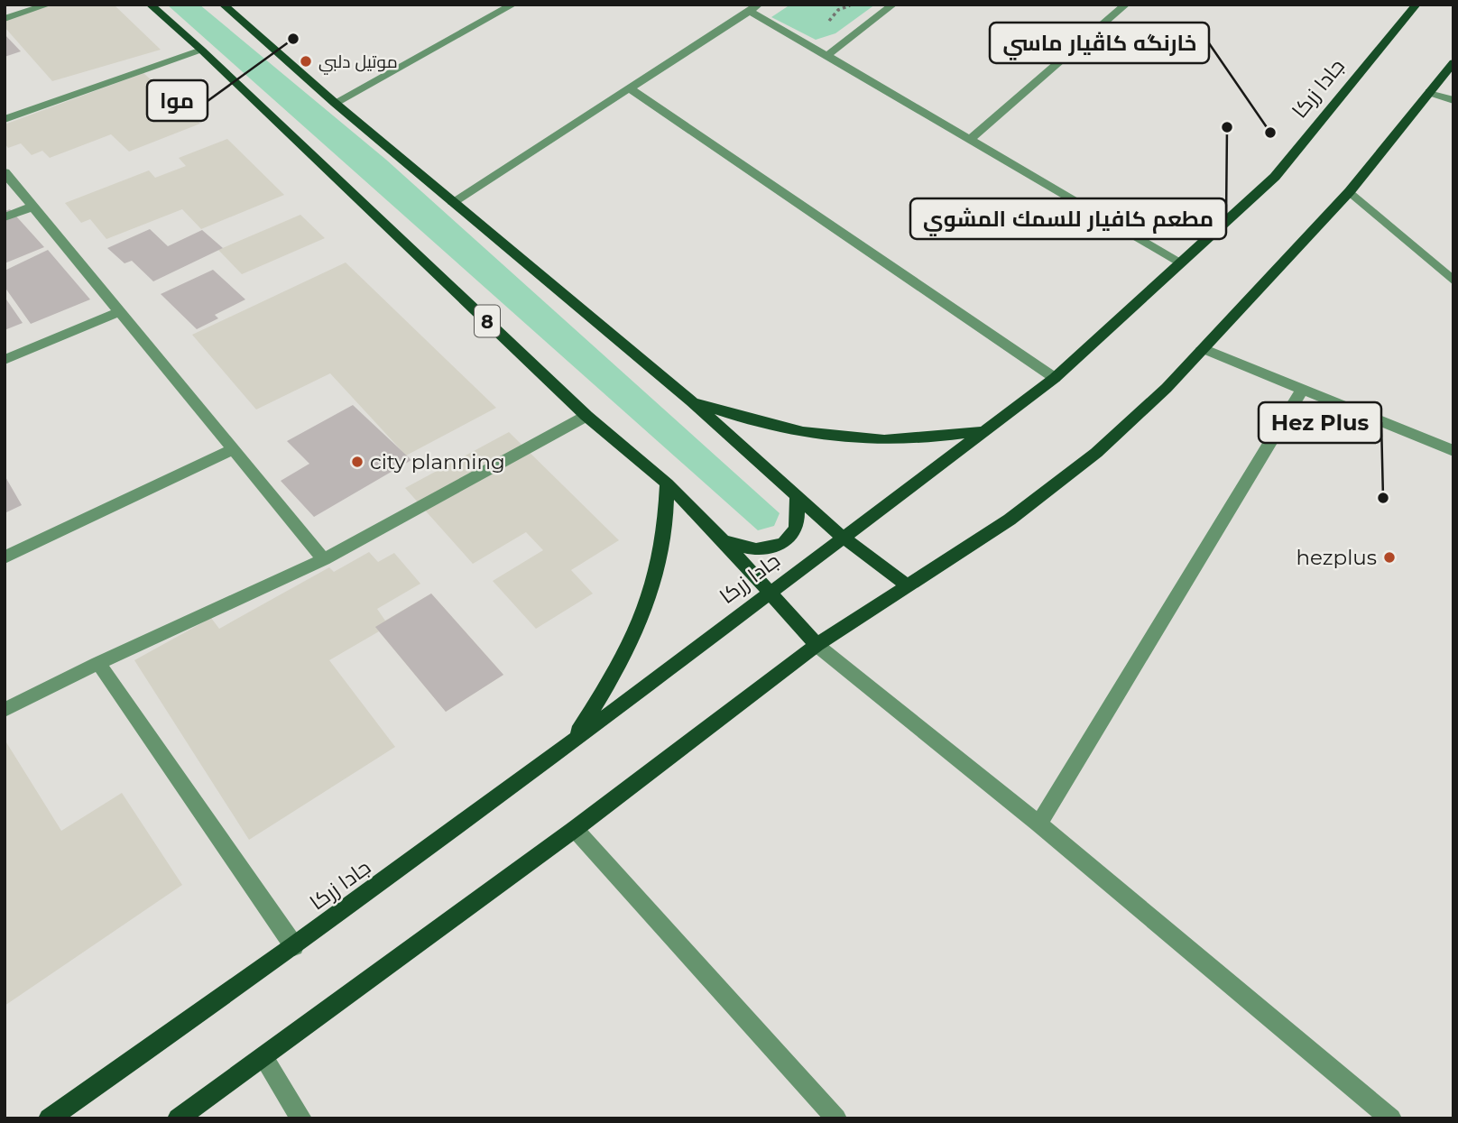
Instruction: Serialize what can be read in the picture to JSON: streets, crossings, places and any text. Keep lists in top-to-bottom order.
{
  "streets": {
    "main road": ["جادا زرکا", "8"]
  },
  "crossings": [
    ["جادا زرکا", "8"]
  ],
  "places": [
    "موا",
    "موتيل دلبي",
    "مطعم كافيار للسمك المشوي",
    "خارنگه كاڤيار ماسي",
    "city planning",
    "Hez Plus",
    "hezplus"
  ]
}
